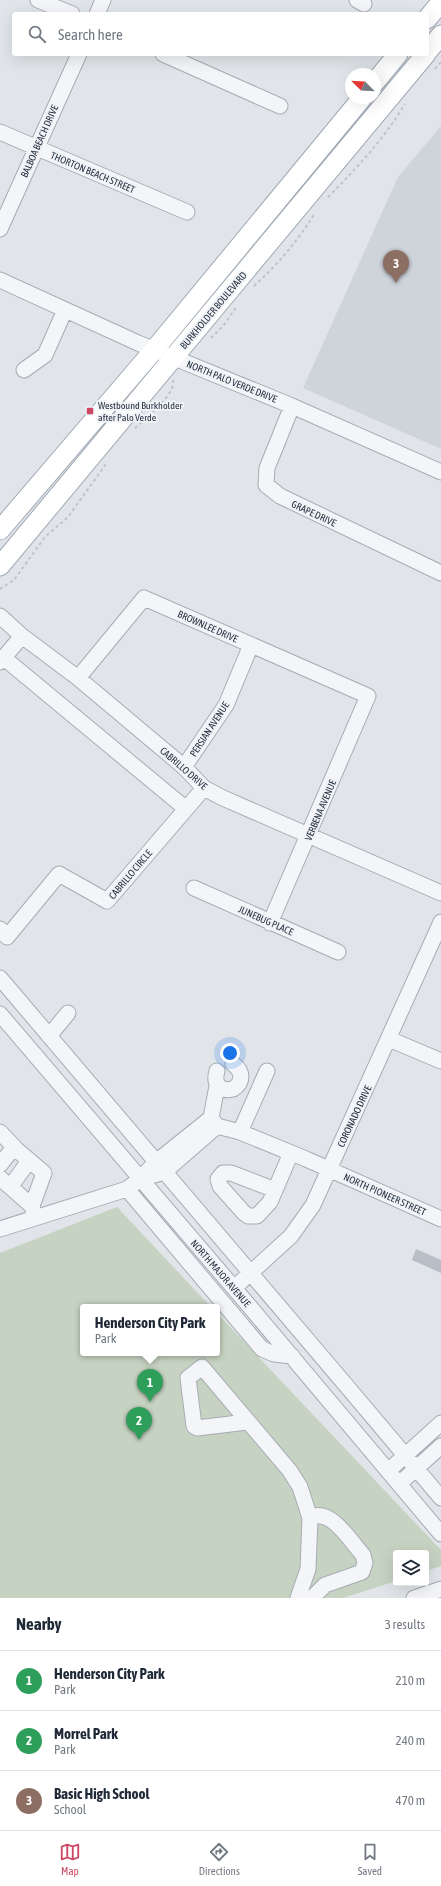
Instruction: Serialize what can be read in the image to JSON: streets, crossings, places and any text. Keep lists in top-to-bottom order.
{
  "streets": {
    "main road": ["BURKHOLDER BOULEVARD"],
    "street": [
      "BALBOA BEACH DRIVE",
      "THORTON BEACH STREET",
      "NORTH PALO VERDE DRIVE",
      "GRAPE DRIVE",
      "BROWNLEE DRIVE",
      "PERSIAN AVENUE",
      "CABRILLO DRIVE",
      "VERBENA AVENUE",
      "CABRILLO CIRCLE",
      "JUNEBUG PLACE",
      "CORONADO DRIVE",
      "NORTH PIONEER STREET",
      "NORTH MAJOR AVENUE"
    ]
  },
  "crossings": [
    ["BALBOA BEACH DRIVE", "THORTON BEACH STREET"],
    ["BURKHOLDER BOULEVARD", "NORTH PALO VERDE DRIVE"],
    ["NORTH PALO VERDE DRIVE", "GRAPE DRIVE"],
    ["BROWNLEE DRIVE", "PERSIAN AVENUE"],
    ["BROWNLEE DRIVE", "CABRILLO DRIVE"],
    ["BROWNLEE DRIVE", "VERBENA AVENUE"],
    ["PERSIAN AVENUE", "CABRILLO DRIVE"],
    ["CABRILLO DRIVE", "VERBENA AVENUE"],
    ["CABRILLO DRIVE", "CABRILLO CIRCLE"],
    ["VERBENA AVENUE", "JUNEBUG PLACE"],
    ["CORONADO DRIVE", "NORTH PIONEER STREET"],
    ["CORONADO DRIVE", "NORTH MAJOR AVENUE"]
  ],
  "places": {
    "transit": ["Westbound Burkholder after Palo Verde"]
  },
  "north": "top left",
  "page": {
    "search": "Search here",
    "pins": ["3", "1", "2"],
    "popup": ["Henderson City Park", "Park"],
    "heading": ["Nearby", "3 results"],
    "list": [
      {
        "mark": "1",
        "name": "Henderson City Park",
        "note": "Park",
        "value": "210 m"
      },
      {
        "mark": "2",
        "name": "Morrel Park",
        "note": "Park",
        "value": "240 m"
      },
      {
        "mark": "3",
        "name": "Basic High School",
        "note": "School",
        "value": "470 m"
      }
    ],
    "nav": ["Map", "Directions", "Saved"]
  }
}
